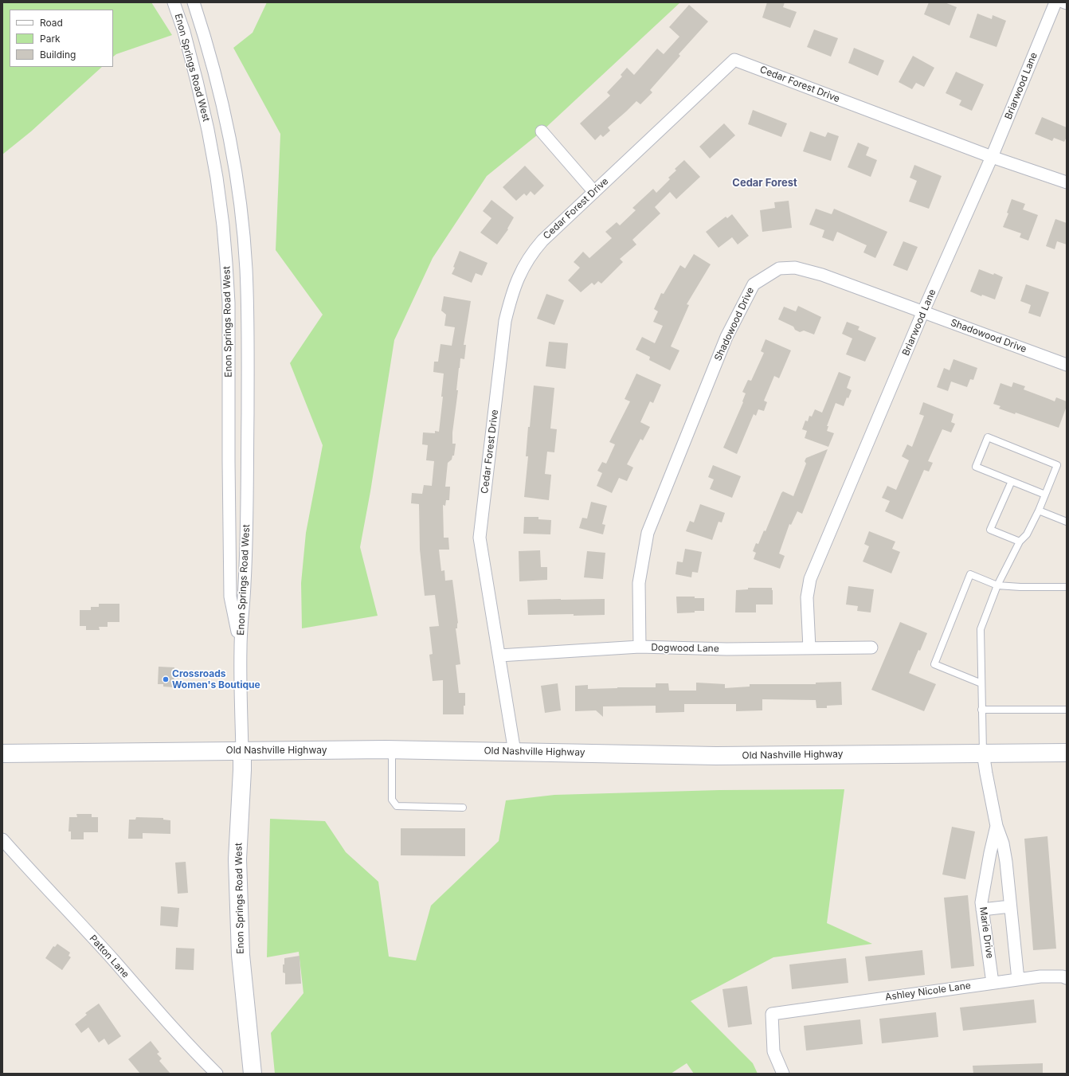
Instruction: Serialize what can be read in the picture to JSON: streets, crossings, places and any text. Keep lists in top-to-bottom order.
{
  "streets": {
    "main road": ["Enon Springs Road West", "Old Nashville Highway"],
    "street": [
      "Cedar Forest Drive",
      "Briarwood Lane",
      "Shadowood Drive",
      "Dogwood Lane",
      "Marie Drive",
      "Patton Lane",
      "Ashley Nicole Lane"
    ]
  },
  "crossings": [
    ["Enon Springs Road West", "Old Nashville Highway"],
    ["Cedar Forest Drive", "Briarwood Lane"],
    ["Cedar Forest Drive", "Dogwood Lane"],
    ["Cedar Forest Drive", "Old Nashville Highway"],
    ["Briarwood Lane", "Shadowood Drive"],
    ["Briarwood Lane", "Dogwood Lane"],
    ["Shadowood Drive", "Dogwood Lane"],
    ["Old Nashville Highway", "Marie Drive"],
    ["Marie Drive", "Ashley Nicole Lane"]
  ],
  "districts": ["Cedar Forest"],
  "places": ["Crossroads Women's Boutique"],
  "legend": ["Road", "Park", "Building"]
}
